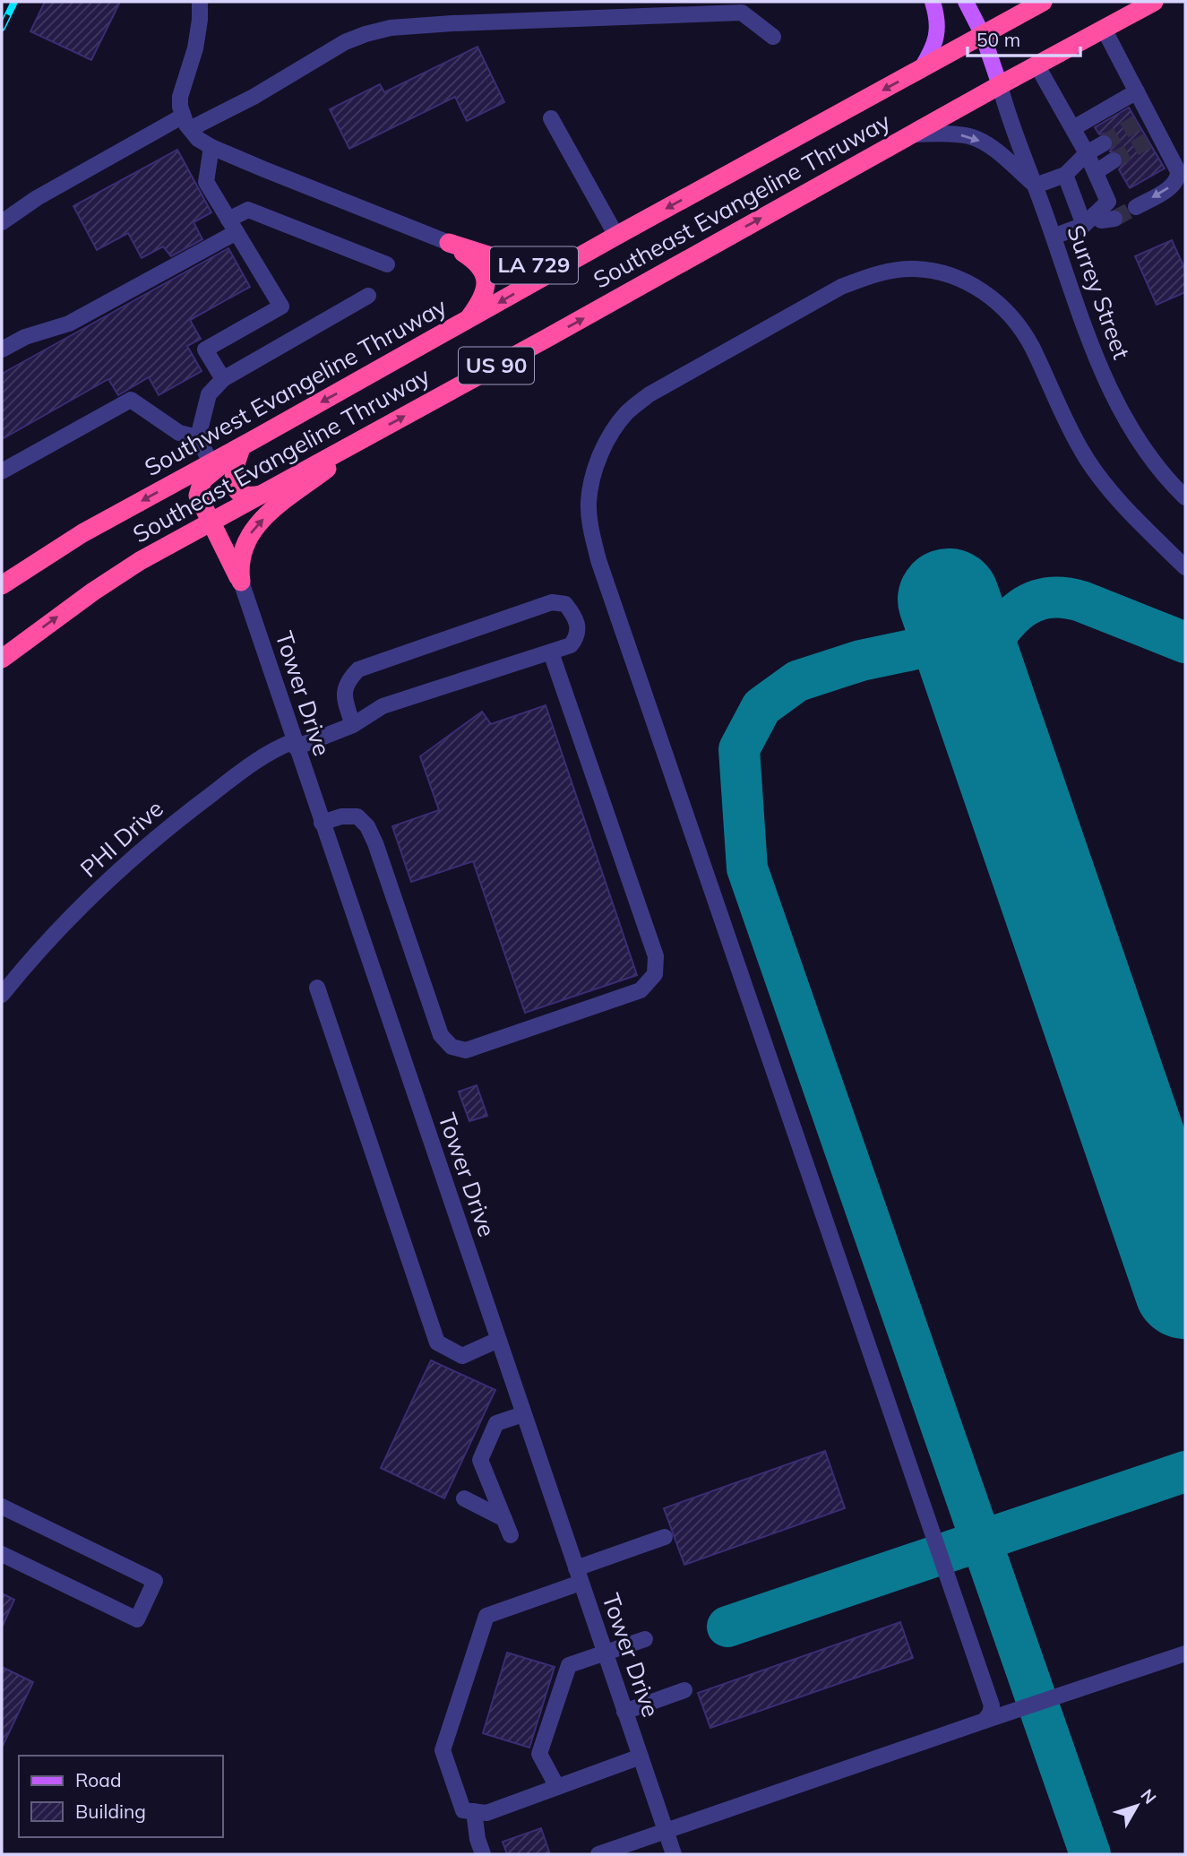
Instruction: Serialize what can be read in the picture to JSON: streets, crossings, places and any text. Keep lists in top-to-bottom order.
{
  "streets": {
    "highway": [
      "Southeast Evangeline Thruway",
      "LA 729",
      "US 90",
      "Southwest Evangeline Thruway"
    ],
    "street": ["Surrey Street", "Tower Drive", "PHI Drive"]
  },
  "crossings": [
    ["Southeast Evangeline Thruway", "LA 729"],
    ["Southeast Evangeline Thruway", "Surrey Street"],
    ["Southeast Evangeline Thruway", "US 90"],
    ["Southeast Evangeline Thruway", "Southwest Evangeline Thruway"],
    ["LA 729", "Southwest Evangeline Thruway"],
    ["Tower Drive", "PHI Drive"]
  ],
  "one_way": ["Southwest Evangeline Thruway"],
  "legend": ["Road", "Building"],
  "scale_bar": "50 m",
  "north": "top right"
}
